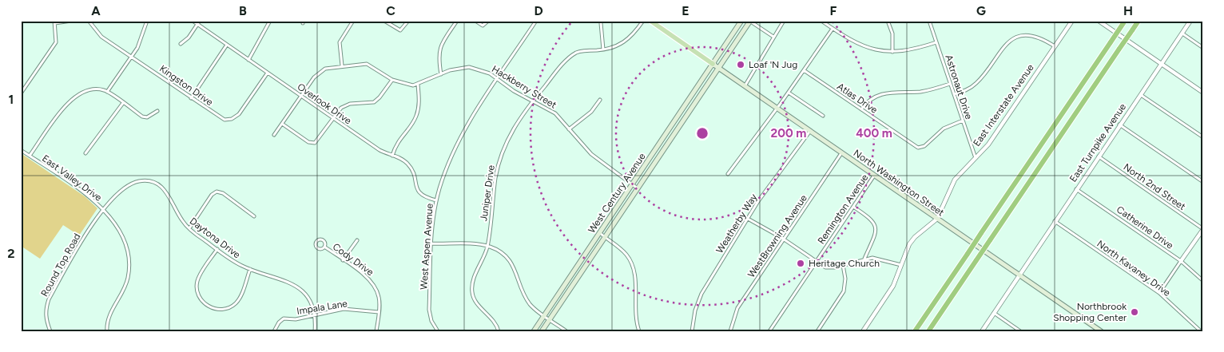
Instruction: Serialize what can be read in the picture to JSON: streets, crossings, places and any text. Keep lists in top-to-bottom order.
{
  "streets": {
    "main road": ["North Washington Street", "West Century Avenue"],
    "street": [
      "Kingston Drive",
      "Hackberry Street",
      "Astronaut Drive",
      "Atlas Drive",
      "Overlook Drive",
      "East Interstate Avenue",
      "East Turnpike Avenue",
      "East Valley Drive",
      "North 2nd Street",
      "Juniper Drive",
      "Remington Avenue",
      "Weatherby Way",
      "Catherine Drive",
      "WestBrowning Avenue",
      "Daytona Drive",
      "West Aspen Avenue",
      "Cody Drive",
      "Round Top Road",
      "North Kavaney Drive",
      "Impala Lane"
    ]
  },
  "crossings": [
    ["Kingston Drive", "Overlook Drive"],
    ["Hackberry Street", "Juniper Drive"],
    ["Hackberry Street", "West Century Avenue"],
    ["Hackberry Street", "West Aspen Avenue"],
    ["Astronaut Drive", "Atlas Drive"],
    ["Astronaut Drive", "East Interstate Avenue"],
    ["Overlook Drive", "West Aspen Avenue"],
    ["East Interstate Avenue", "North Washington Street"],
    ["East Turnpike Avenue", "North Washington Street"],
    ["East Turnpike Avenue", "North 2nd Street"],
    ["East Turnpike Avenue", "Catherine Drive"],
    ["East Turnpike Avenue", "North Kavaney Drive"],
    ["East Valley Drive", "Daytona Drive"],
    ["East Valley Drive", "Round Top Road"],
    ["North Washington Street", "West Century Avenue"],
    ["North Washington Street", "Remington Avenue"],
    ["North Washington Street", "Weatherby Way"],
    ["North Washington Street", "WestBrowning Avenue"],
    ["Daytona Drive", "Round Top Road"],
    ["Daytona Drive", "Impala Lane"],
    ["Cody Drive", "Impala Lane"]
  ],
  "places": ["Loaf 'N Jug", "Heritage Church", "Northbrook Shopping Center"],
  "grid": {
    "columns": [
      "A",
      "B",
      "C",
      "D",
      "E",
      "F",
      "G",
      "H"
    ],
    "rows": ["1", "2"]
  },
  "rings": ["200 m", "400 m"]
}
